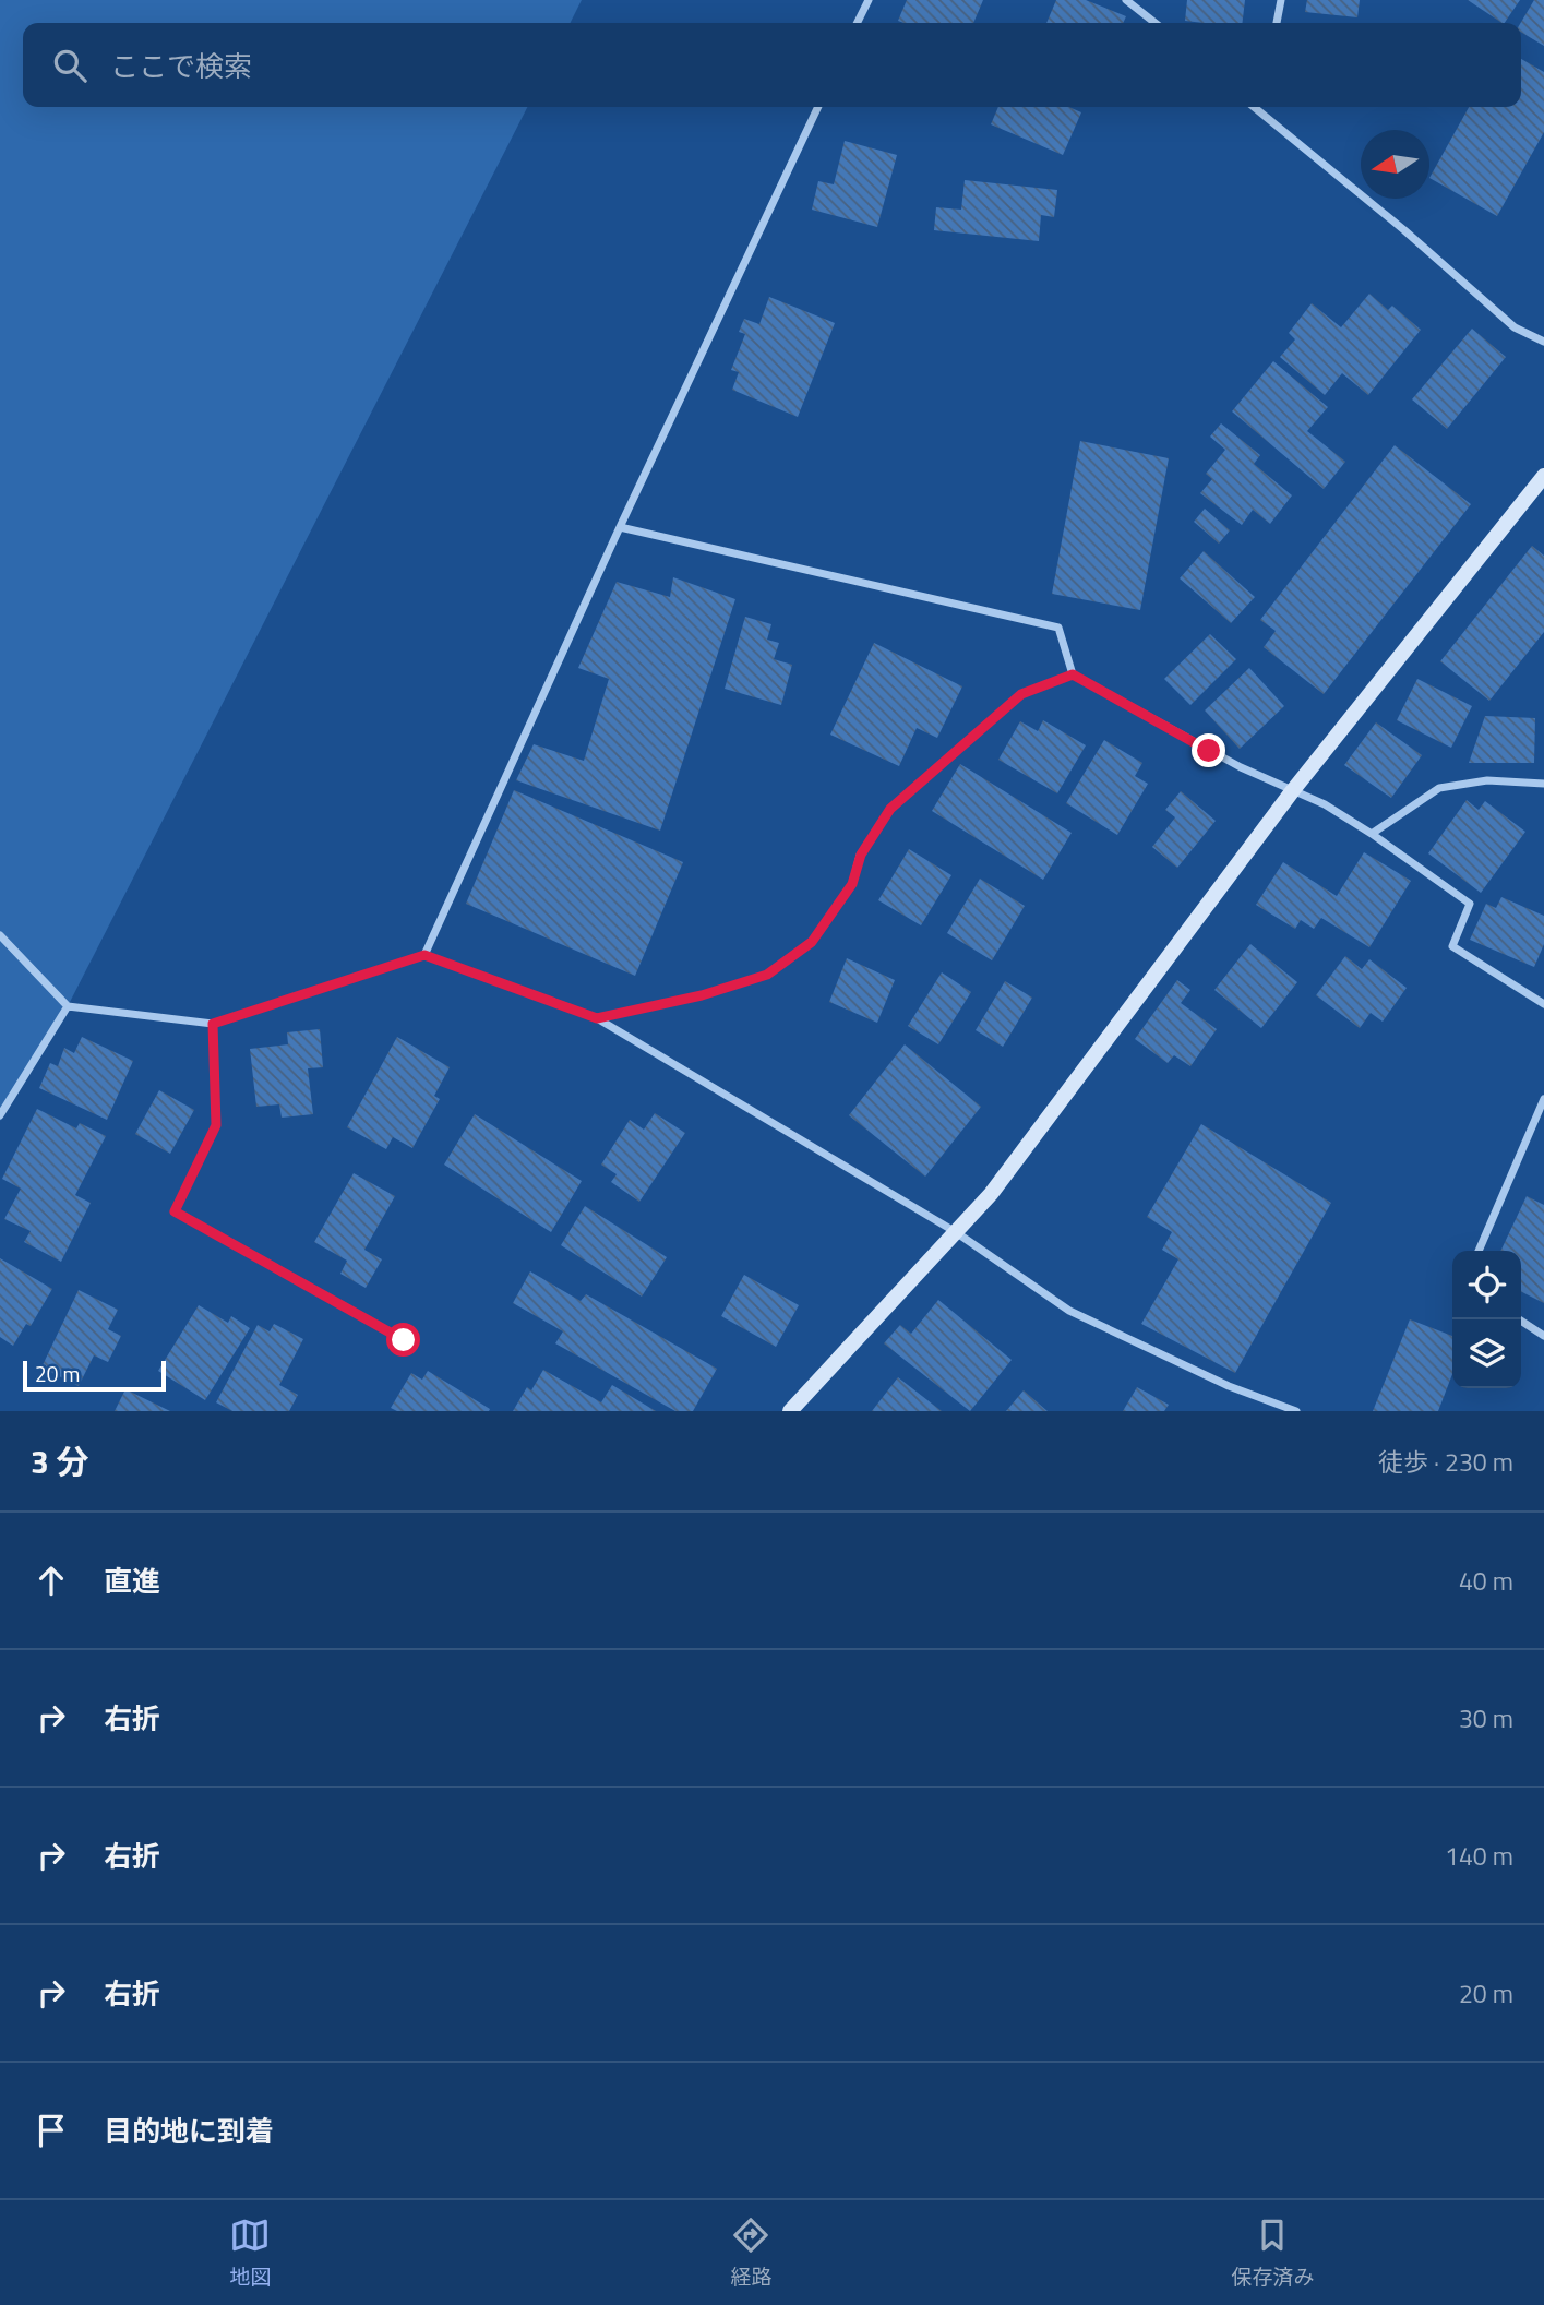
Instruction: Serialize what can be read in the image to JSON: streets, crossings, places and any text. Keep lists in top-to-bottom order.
{
  "scale_bar": "20 m",
  "north": "left",
  "page": {
    "search": "ここで検索",
    "scale": "20 m",
    "heading": ["3 分", "徒歩 · 230 m"],
    "list": [
      ["直進", "40 m"],
      ["右折", "30 m"],
      ["右折", "140 m"],
      ["右折", "20 m"],
      "目的地に到着"
    ],
    "nav": ["地図", "経路", "保存済み"]
  }
}
